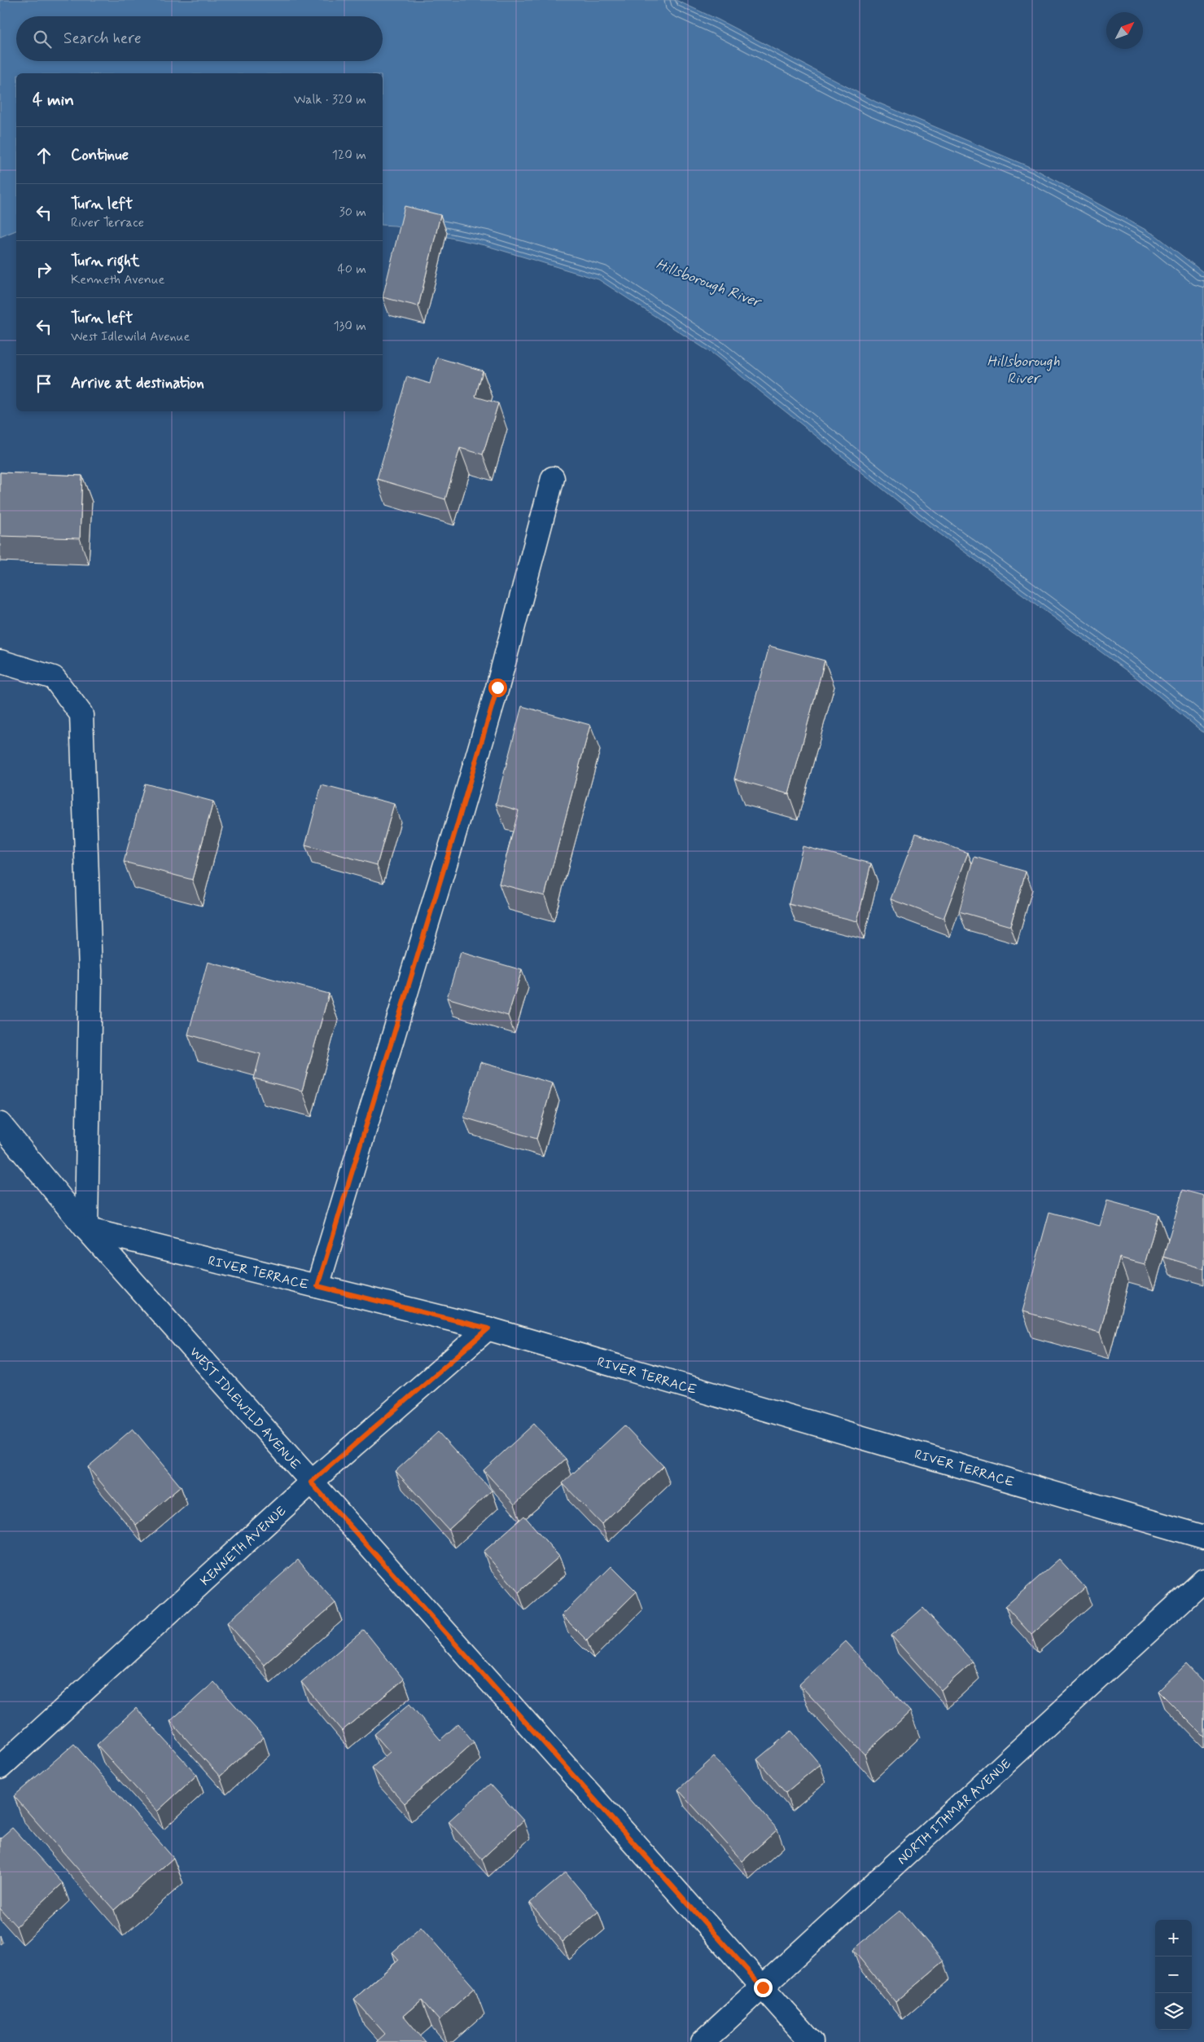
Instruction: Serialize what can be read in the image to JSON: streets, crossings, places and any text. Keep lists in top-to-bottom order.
{
  "streets": {
    "street": [
      "RIVER TERRACE",
      "WEST IDLEWILD AVENUE",
      "KENNETH AVENUE",
      "NORTH ITHMAR AVENUE"
    ]
  },
  "crossings": [
    ["RIVER TERRACE", "WEST IDLEWILD AVENUE"],
    ["RIVER TERRACE", "KENNETH AVENUE"],
    ["WEST IDLEWILD AVENUE", "KENNETH AVENUE"],
    ["WEST IDLEWILD AVENUE", "NORTH ITHMAR AVENUE"]
  ],
  "water": ["Hillsborough River"],
  "north": "top right",
  "page": {
    "search": "Search here",
    "heading": ["4 min", "Walk · 320 m"],
    "list": [
      ["Continue", "120 m"],
      ["Turn left", "River Terrace", "30 m"],
      ["Turn right", "Kenneth Avenue", "40 m"],
      ["Turn left", "West Idlewild Avenue", "130 m"],
      "Arrive at destination"
    ],
    "map_buttons": ["+", "−"]
  }
}
